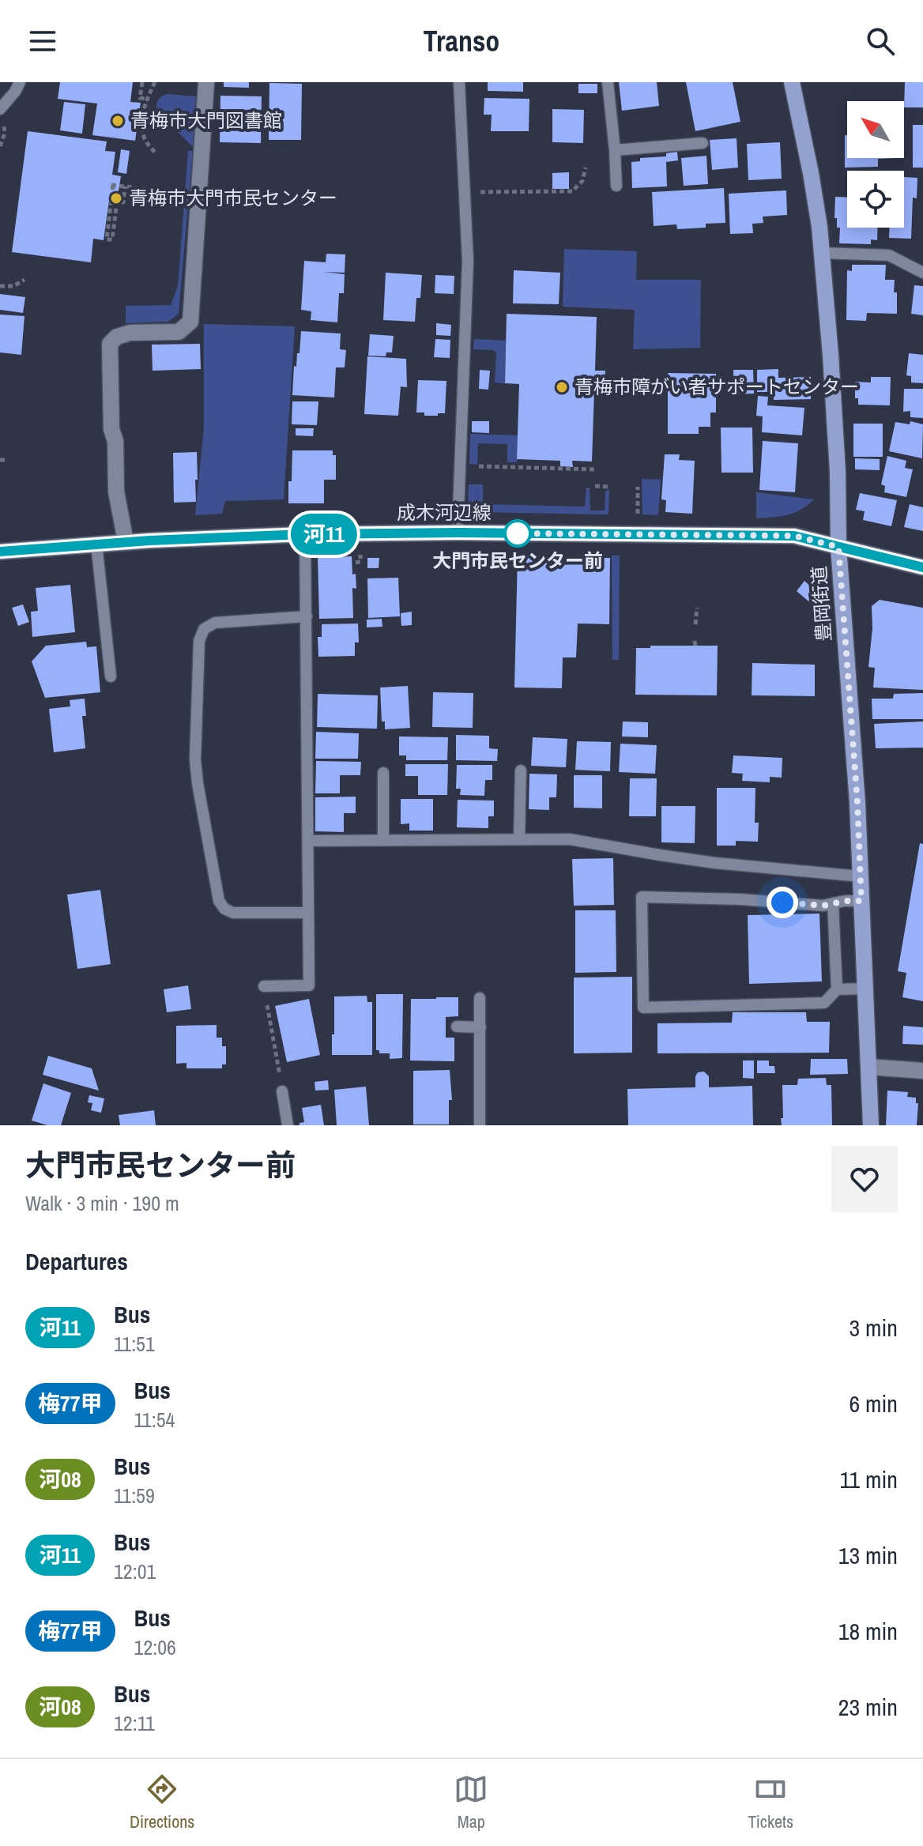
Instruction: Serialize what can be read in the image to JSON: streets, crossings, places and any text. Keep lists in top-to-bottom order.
{
  "streets": {
    "main road": ["成木河辺線", "豊岡街道"]
  },
  "crossings": [
    ["成木河辺線", "豊岡街道"]
  ],
  "places": [
    "青梅市大門図書館",
    "青梅市大門市民センター",
    "青梅市障がい者サポートセンター",
    "大門市民センター前"
  ],
  "lines": ["bus line 河11"],
  "north": "top left",
  "page": {
    "header": "Transo",
    "on_map": "河11",
    "heading": [
      ["大門市民センター前", "Walk · 3 min · 190 m"],
      "Departures"
    ],
    "list": [
      {
        "mark": "河11",
        "name": "Bus",
        "note": "11:51",
        "value": "3 min"
      },
      {
        "mark": "梅77甲",
        "name": "Bus",
        "note": "11:54",
        "value": "6 min"
      },
      {
        "mark": "河08",
        "name": "Bus",
        "note": "11:59",
        "value": "11 min"
      },
      {
        "mark": "河11",
        "name": "Bus",
        "note": "12:01",
        "value": "13 min"
      },
      {
        "mark": "梅77甲",
        "name": "Bus",
        "note": "12:06",
        "value": "18 min"
      },
      {
        "mark": "河08",
        "name": "Bus",
        "note": "12:11",
        "value": "23 min"
      }
    ],
    "tabs": ["Directions", "Map", "Tickets"]
  }
}
